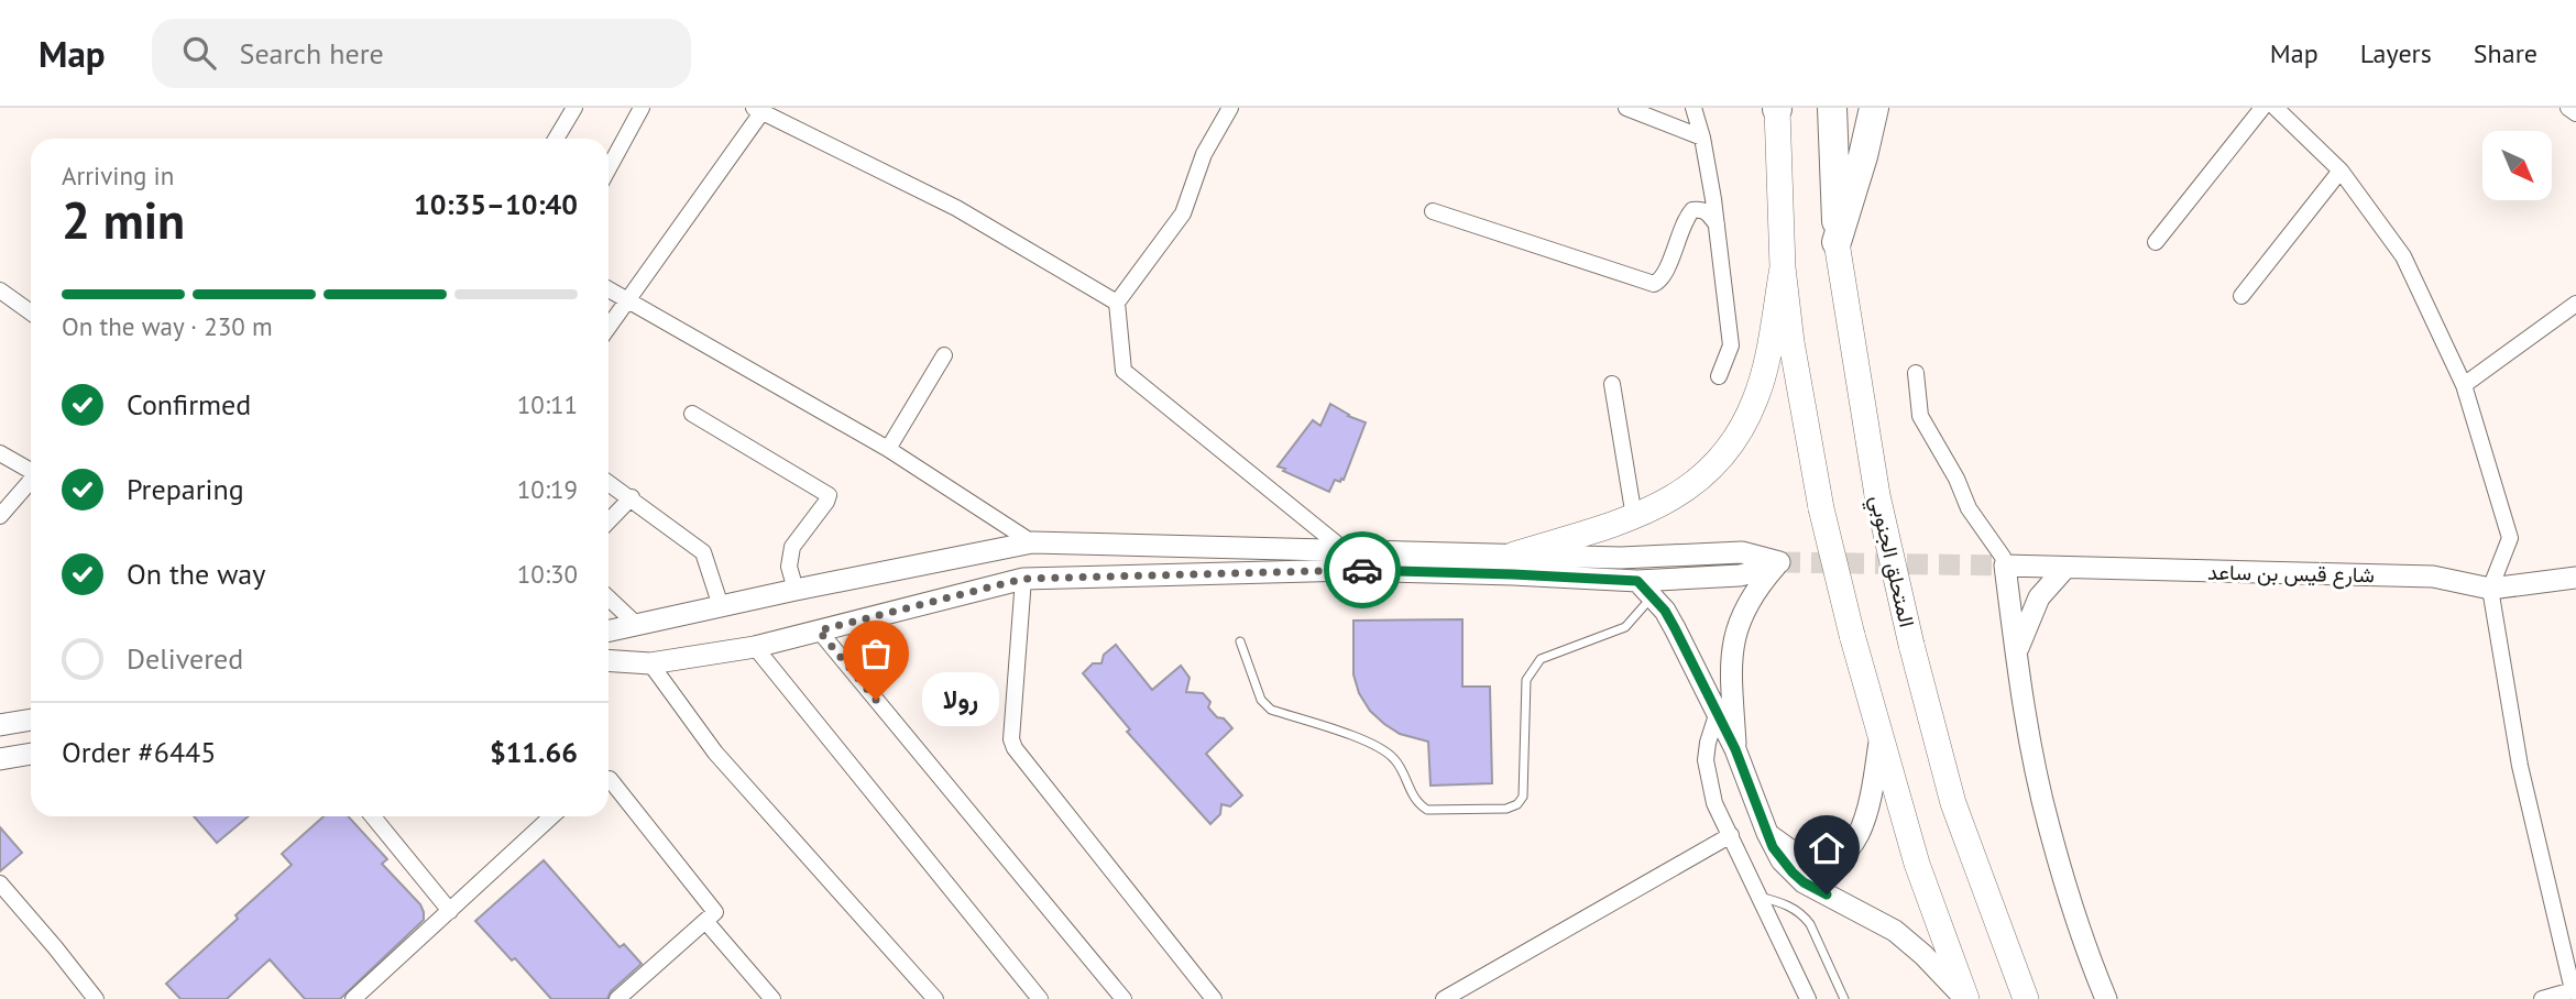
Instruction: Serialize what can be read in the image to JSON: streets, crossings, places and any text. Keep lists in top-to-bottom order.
{
  "streets": {
    "highway": ["المتحلق الجنوبي"],
    "main road": ["شارع قيس بن ساعد"]
  },
  "places": ["رولا"],
  "north": "bottom right",
  "page": {
    "header": "Map",
    "search": "Search here",
    "nav": ["Map", "Layers", "Share"],
    "heading": ["2 min", "Arriving in", "10:35–10:40"],
    "panel": ["Order #6445", "$11.66"],
    "bar": "On the way · 230 m",
    "list": [
      ["Confirmed", "10:11"],
      ["Preparing", "10:19"],
      ["On the way", "10:30"],
      "Delivered"
    ],
    "bubble": "رولا"
  }
}
